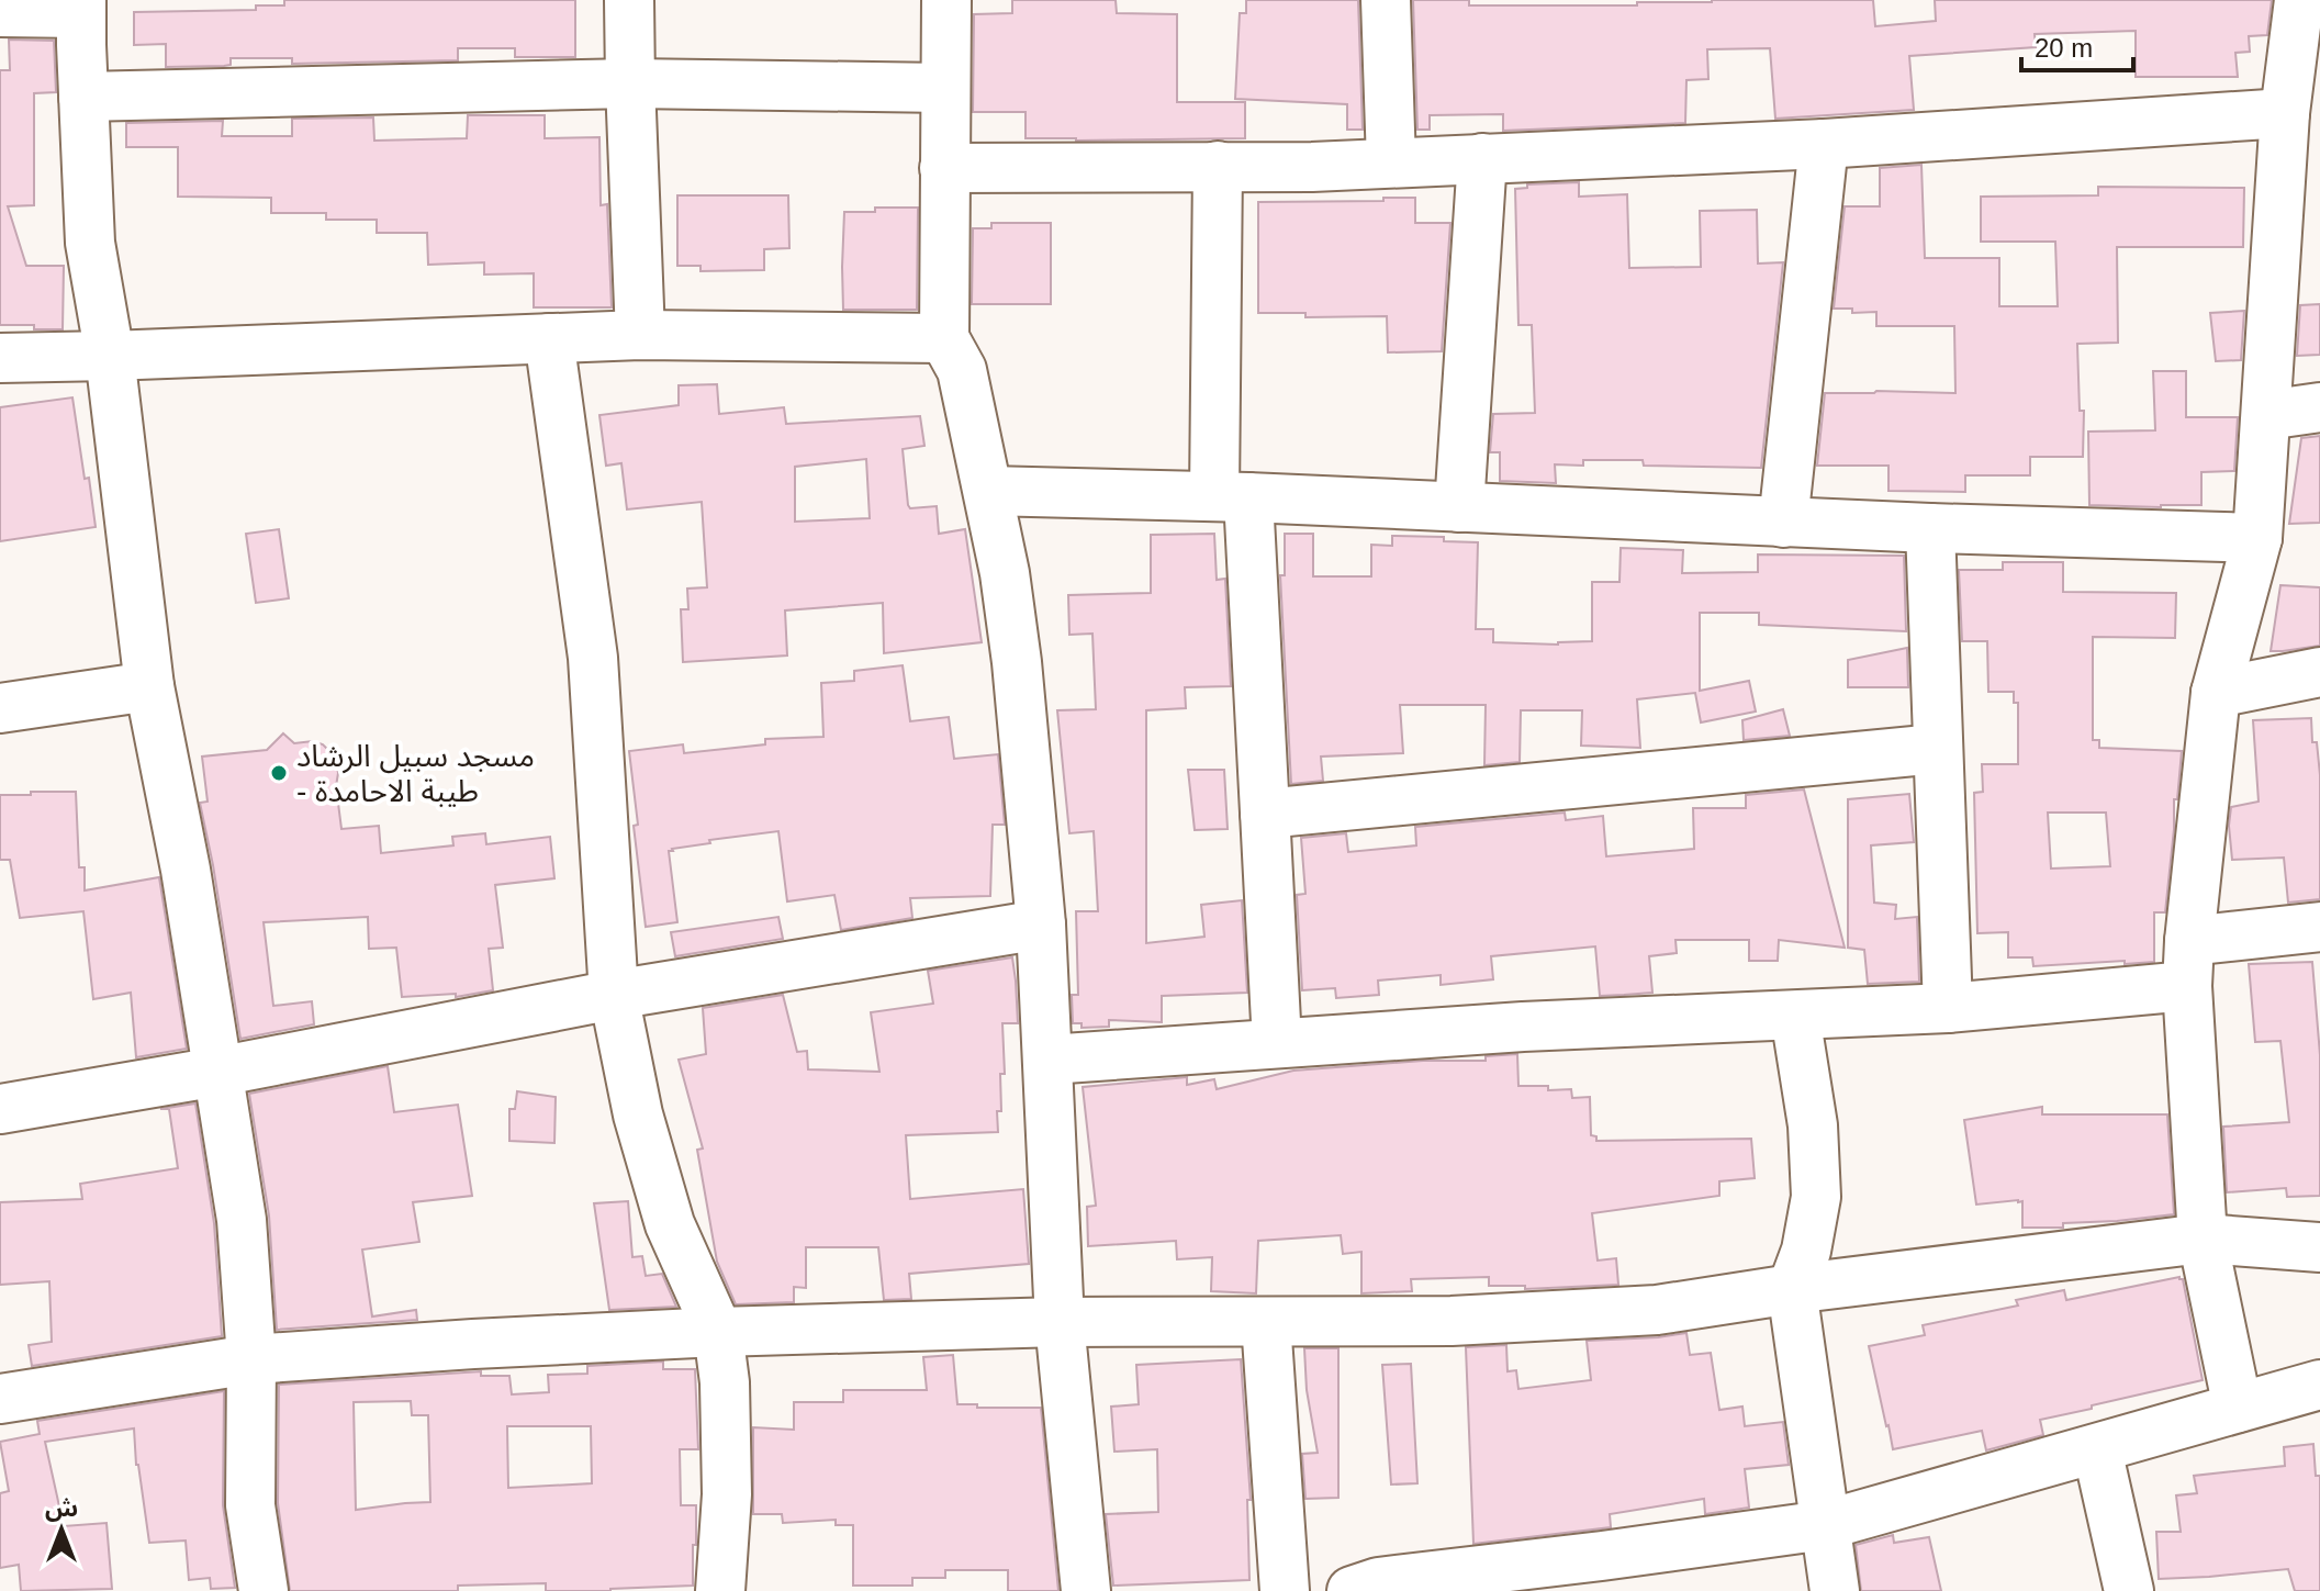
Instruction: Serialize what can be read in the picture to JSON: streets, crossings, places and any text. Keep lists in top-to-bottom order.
{
  "places": ["مسجد سبيل الرشاد - طيبة الاحامدة"],
  "scale_bar": "20 m",
  "north": "top"
}
